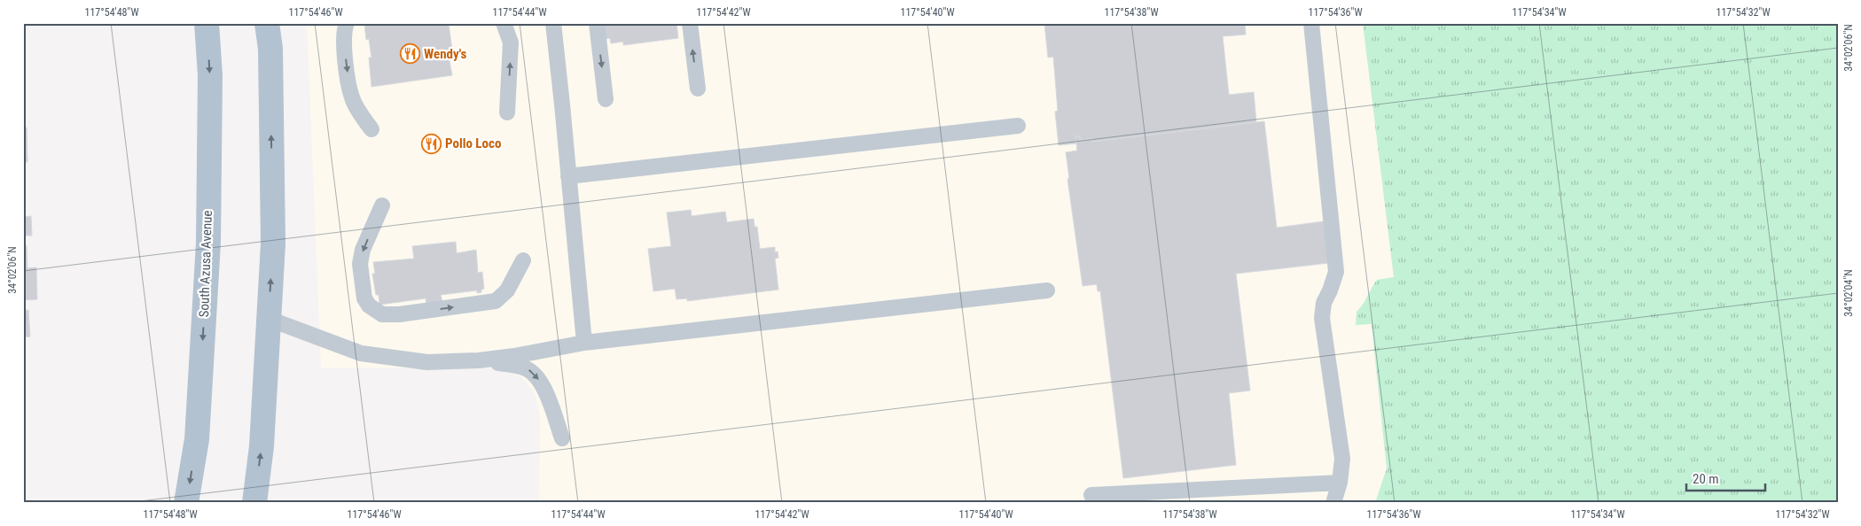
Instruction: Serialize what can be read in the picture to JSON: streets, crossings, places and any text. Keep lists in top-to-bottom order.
{
  "streets": {
    "main road": ["South Azusa Avenue"]
  },
  "places": {
    "restaurant": ["Wendy's", "Pollo Loco"]
  },
  "scale_bar": "20 m",
  "coordinates": [
    "117°54'48\"W",
    "117°54'46\"W",
    "117°54'44\"W",
    "117°54'42\"W",
    "117°54'40\"W",
    "117°54'38\"W",
    "117°54'36\"W",
    "117°54'34\"W",
    "117°54'32\"W",
    "34°02'06\"N",
    "34°02'04\"N"
  ]
}
